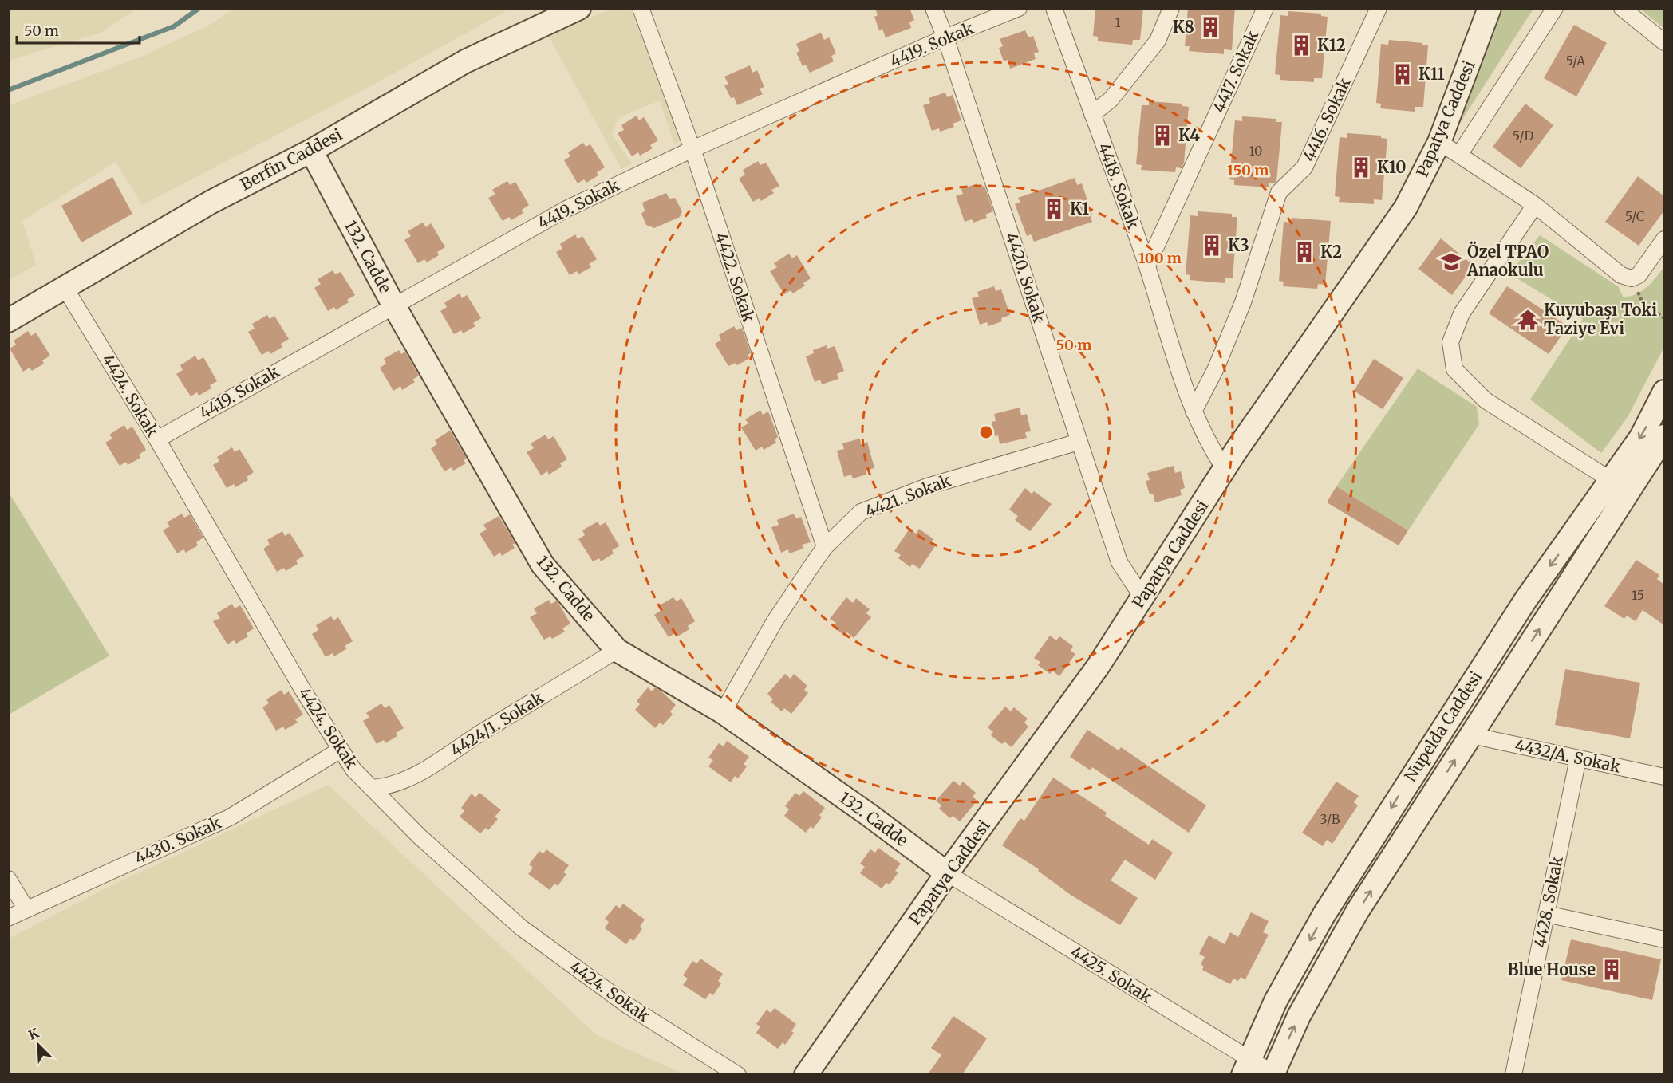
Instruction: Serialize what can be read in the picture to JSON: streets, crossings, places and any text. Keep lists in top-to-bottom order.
{
  "streets": {
    "street": [
      "4419. Sokak",
      "4417. Sokak",
      "Papatya Caddesi",
      "4416. Sokak",
      "Berfin Caddesi",
      "4418. Sokak",
      "132. Cadde",
      "4422. Sokak",
      "4420. Sokak",
      "4424. Sokak",
      "4421. Sokak",
      "4424/1. Sokak",
      "Nupelda Caddesi",
      "4432/A. Sokak",
      "4430. Sokak",
      "4428. Sokak",
      "4425. Sokak"
    ]
  },
  "crossings": [
    ["4419. Sokak", "132. Cadde"],
    ["4419. Sokak", "4422. Sokak"],
    ["4419. Sokak", "4420. Sokak"],
    ["4419. Sokak", "4424. Sokak"],
    ["4417. Sokak", "4418. Sokak"],
    ["Papatya Caddesi", "4418. Sokak"],
    ["Papatya Caddesi", "132. Cadde"],
    ["Papatya Caddesi", "4420. Sokak"],
    ["Papatya Caddesi", "4425. Sokak"],
    ["4416. Sokak", "4418. Sokak"],
    ["Berfin Caddesi", "132. Cadde"],
    ["Berfin Caddesi", "4424. Sokak"],
    ["132. Cadde", "4421. Sokak"],
    ["132. Cadde", "4424/1. Sokak"],
    ["132. Cadde", "4425. Sokak"],
    ["4422. Sokak", "4421. Sokak"],
    ["4420. Sokak", "4421. Sokak"],
    ["4424. Sokak", "4424/1. Sokak"],
    ["4424. Sokak", "4430. Sokak"],
    ["Nupelda Caddesi", "4432/A. Sokak"],
    ["Nupelda Caddesi", "4425. Sokak"],
    ["4432/A. Sokak", "4428. Sokak"]
  ],
  "places": {
    "building": [
      "K8",
      "K12",
      "K11",
      "K4",
      "K10",
      "K1",
      "K3",
      "K2",
      "Blue House"
    ],
    "school or university": ["Özel TPAO Anaokulu"],
    "temple": ["Kuyubaşı Toki Taziye Evi"]
  },
  "house_numbers": [
    "1",
    "5/A",
    "5/D",
    "10",
    "5/C",
    "15",
    "3/B"
  ],
  "scale_bar": "50 m",
  "north": "top left",
  "rings": ["150 m", "100 m", "50 m"]
}
